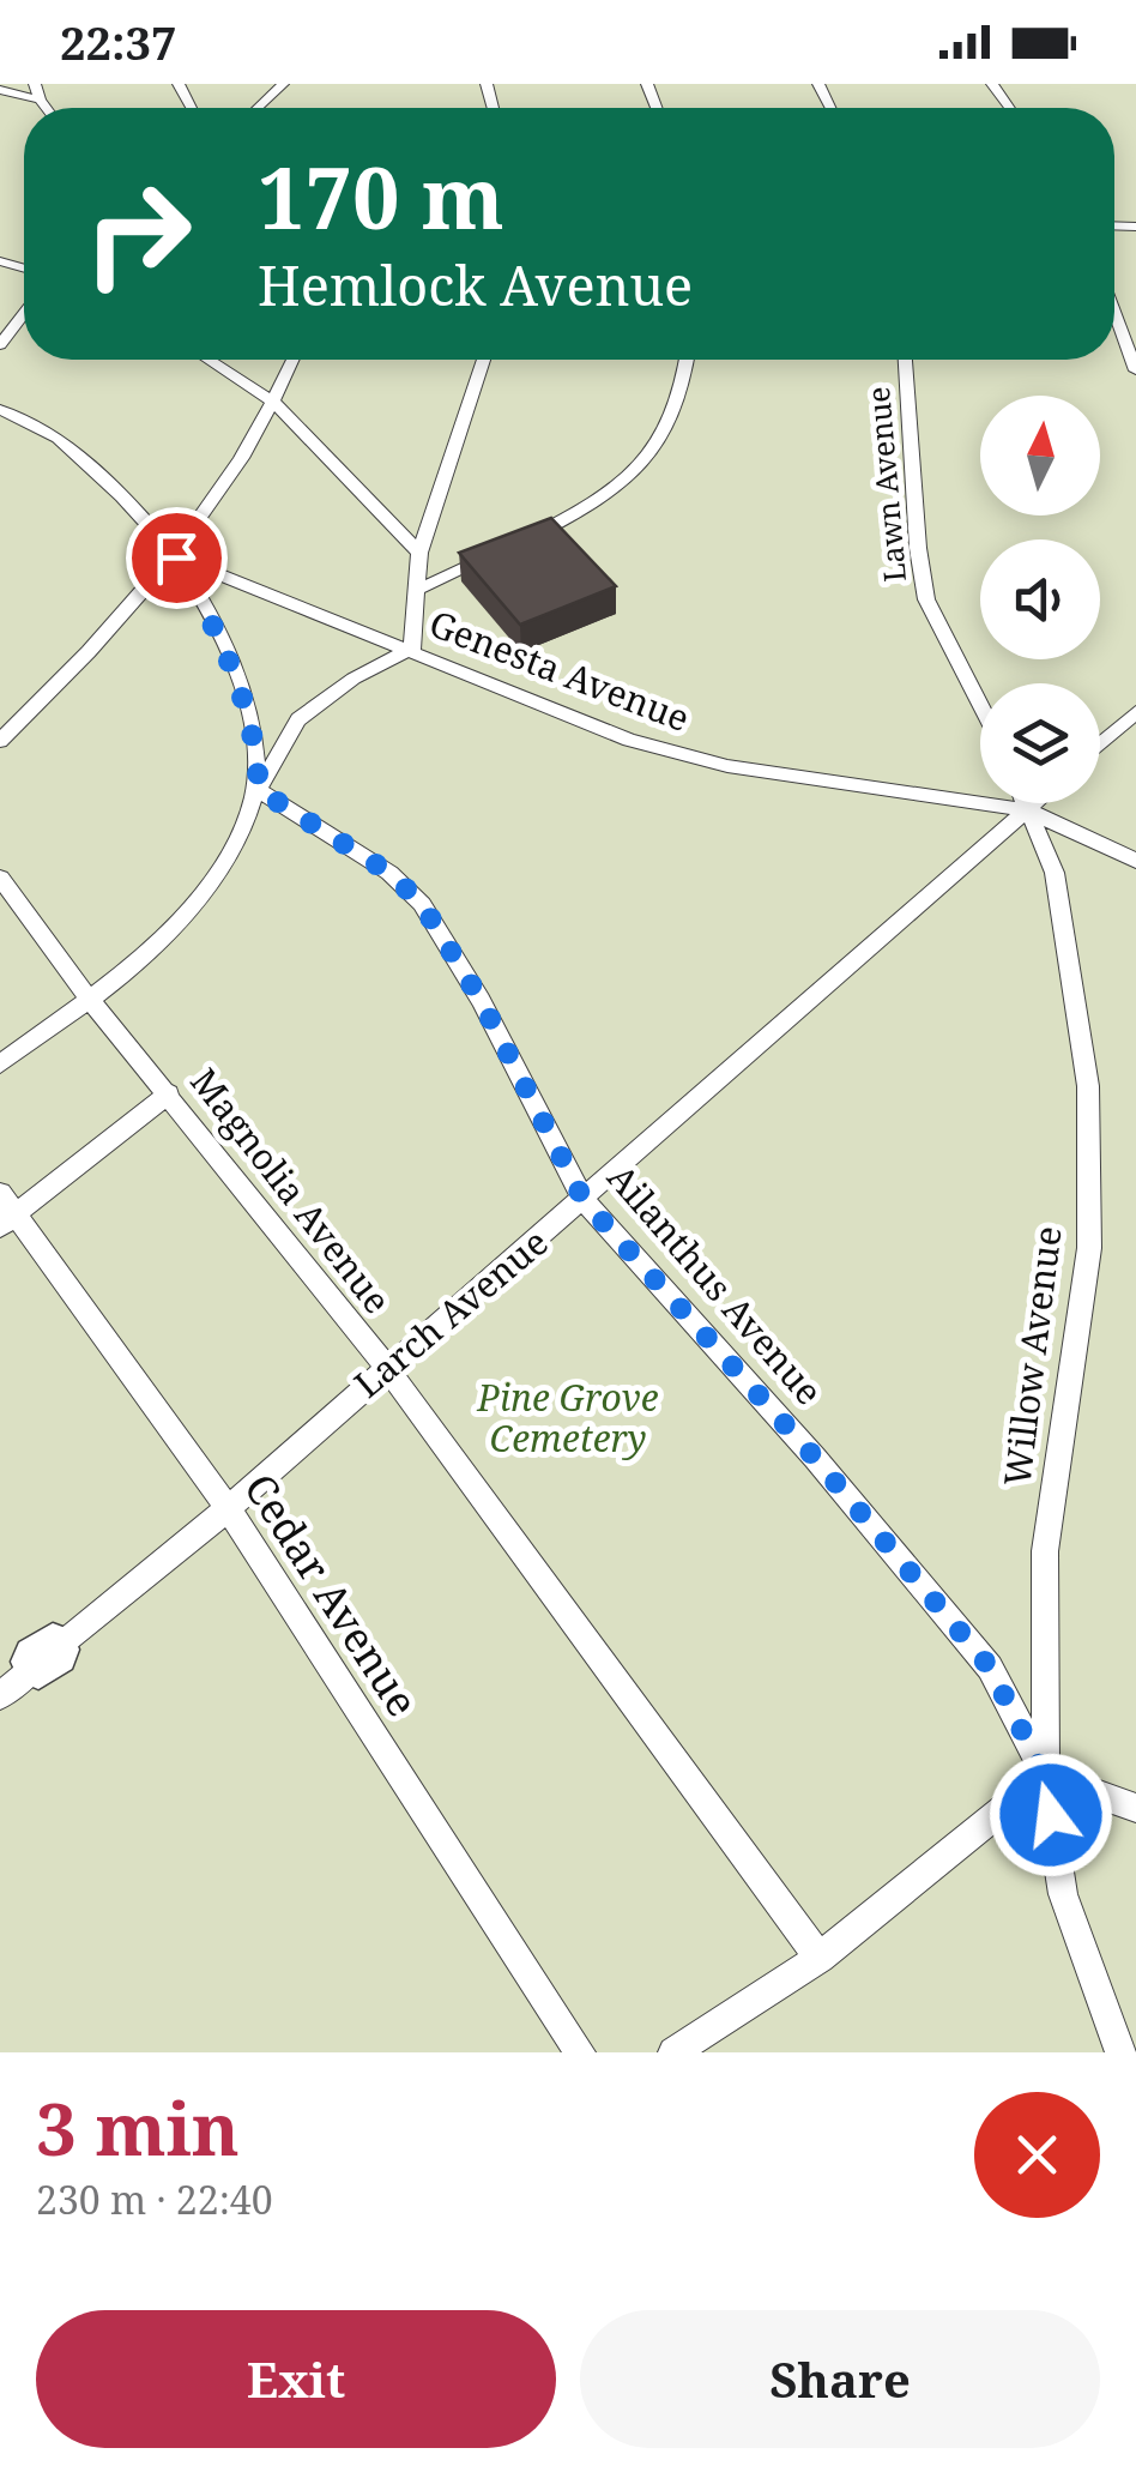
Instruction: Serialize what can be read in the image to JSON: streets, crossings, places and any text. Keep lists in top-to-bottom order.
{
  "streets": {
    "lane": [
      "Lawn Avenue",
      "Genesta Avenue",
      "Magnolia Avenue",
      "Ailanthus Avenue",
      "Larch Avenue",
      "Willow Avenue",
      "Cedar Avenue"
    ]
  },
  "crossings": [
    ["Genesta Avenue", "Larch Avenue"],
    ["Genesta Avenue", "Willow Avenue"],
    ["Magnolia Avenue", "Larch Avenue"],
    ["Ailanthus Avenue", "Larch Avenue"],
    ["Ailanthus Avenue", "Willow Avenue"],
    ["Larch Avenue", "Willow Avenue"],
    ["Larch Avenue", "Cedar Avenue"]
  ],
  "parks": ["Pine Grove Cemetery"],
  "north": "top",
  "page": {
    "status": "22:37",
    "turn": ["170 m", "Hemlock Avenue"],
    "heading": ["3 min", "230 m · 22:40"],
    "buttons": ["Exit", "Share"]
  }
}
